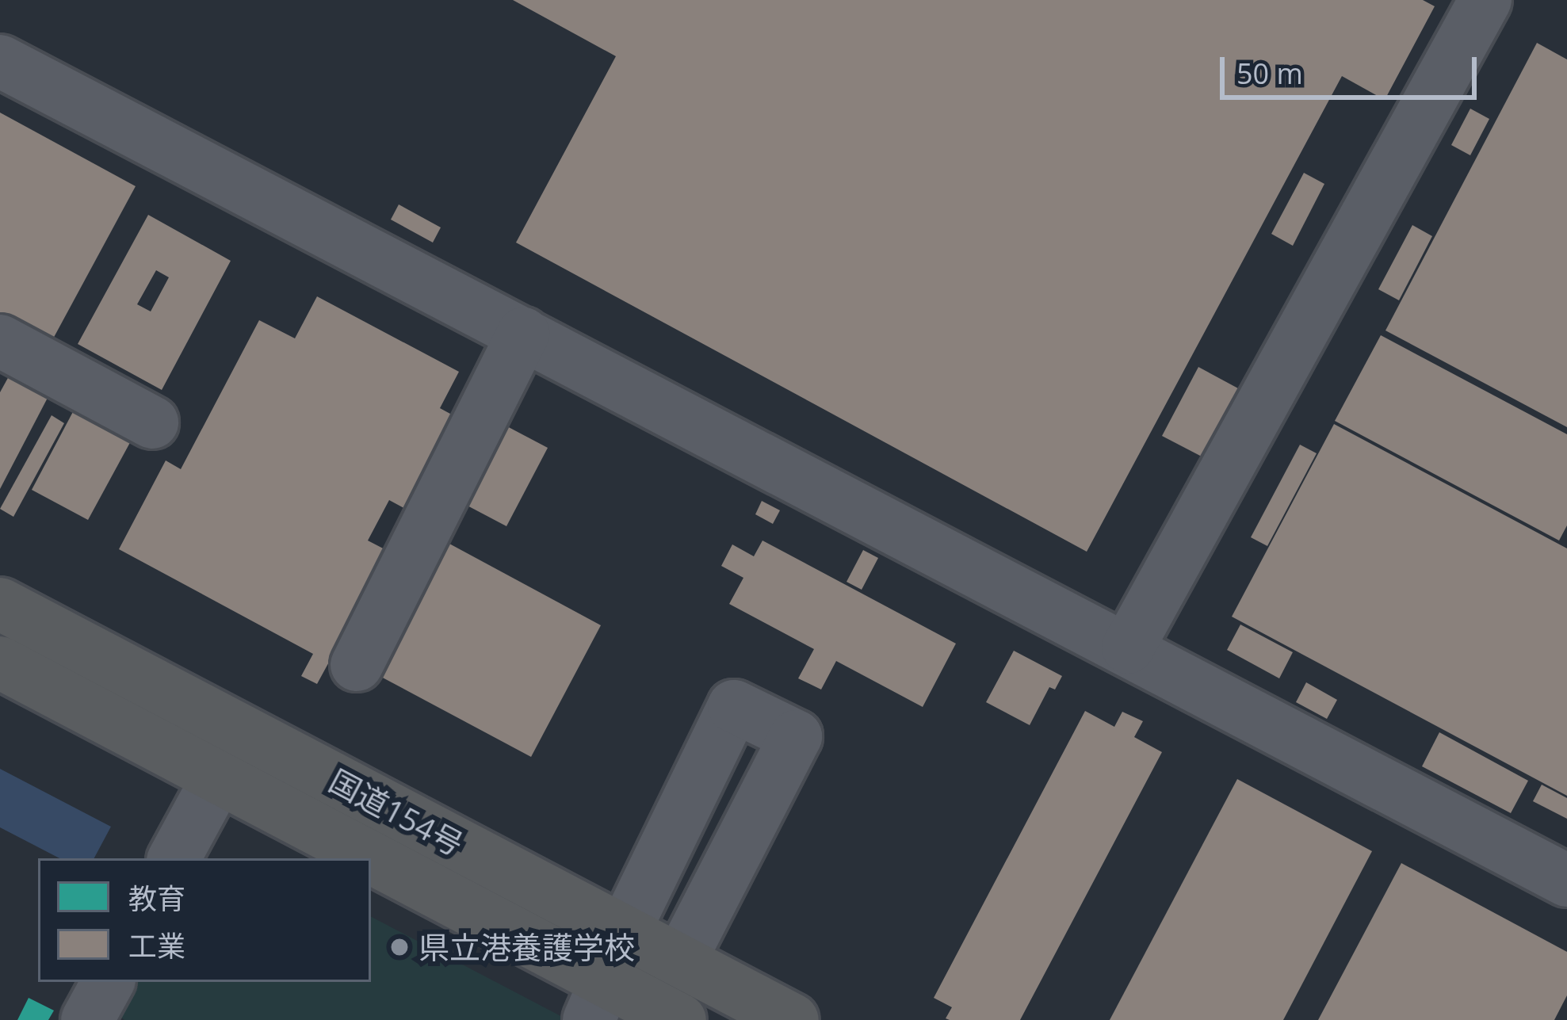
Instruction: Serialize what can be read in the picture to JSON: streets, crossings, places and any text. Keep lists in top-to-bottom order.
{
  "streets": {
    "highway": ["国道154号"]
  },
  "places": ["県立港養護学校"],
  "legend": ["教育", "工業"],
  "scale_bar": "50 m"
}
